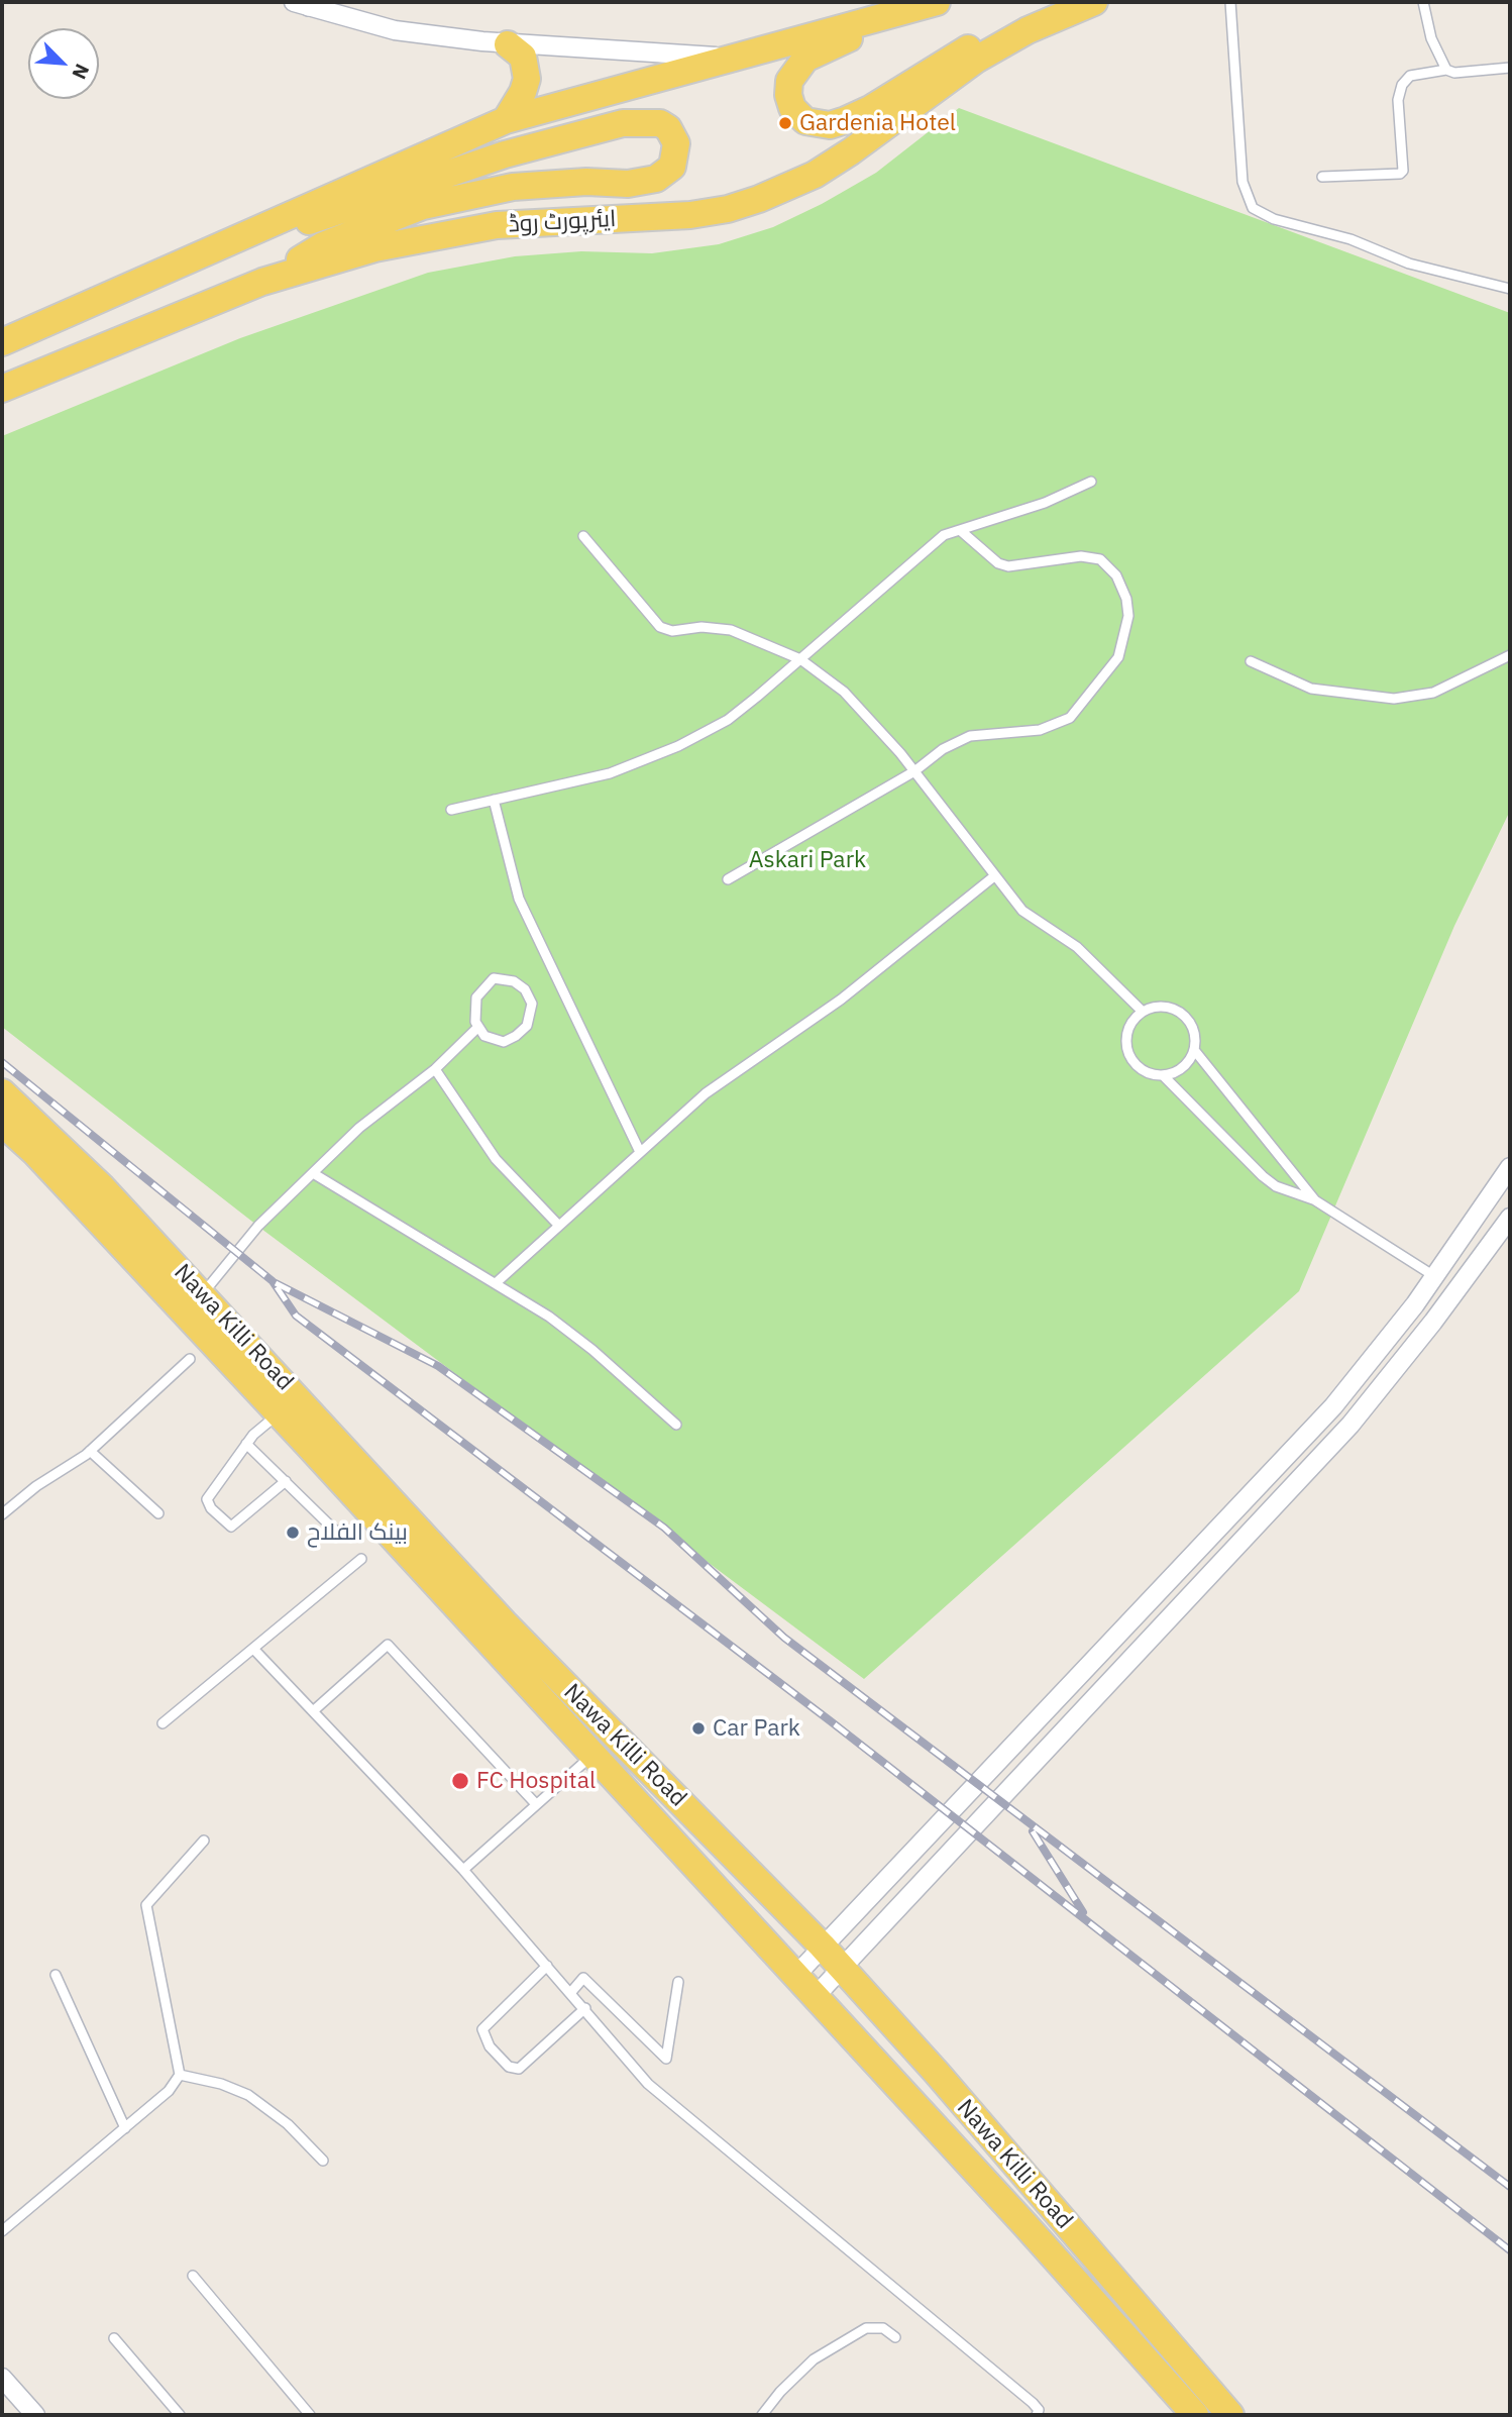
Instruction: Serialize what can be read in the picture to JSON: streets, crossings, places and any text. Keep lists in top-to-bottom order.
{
  "streets": {
    "main road": ["ایئرپورٹ روڈ", "Nawa Killi Road"]
  },
  "parks": ["Askari Park"],
  "places": [
    "Gardenia Hotel",
    "بینک الفلاح",
    "Car Park",
    "FC Hospital"
  ],
  "north": "bottom right"
}
